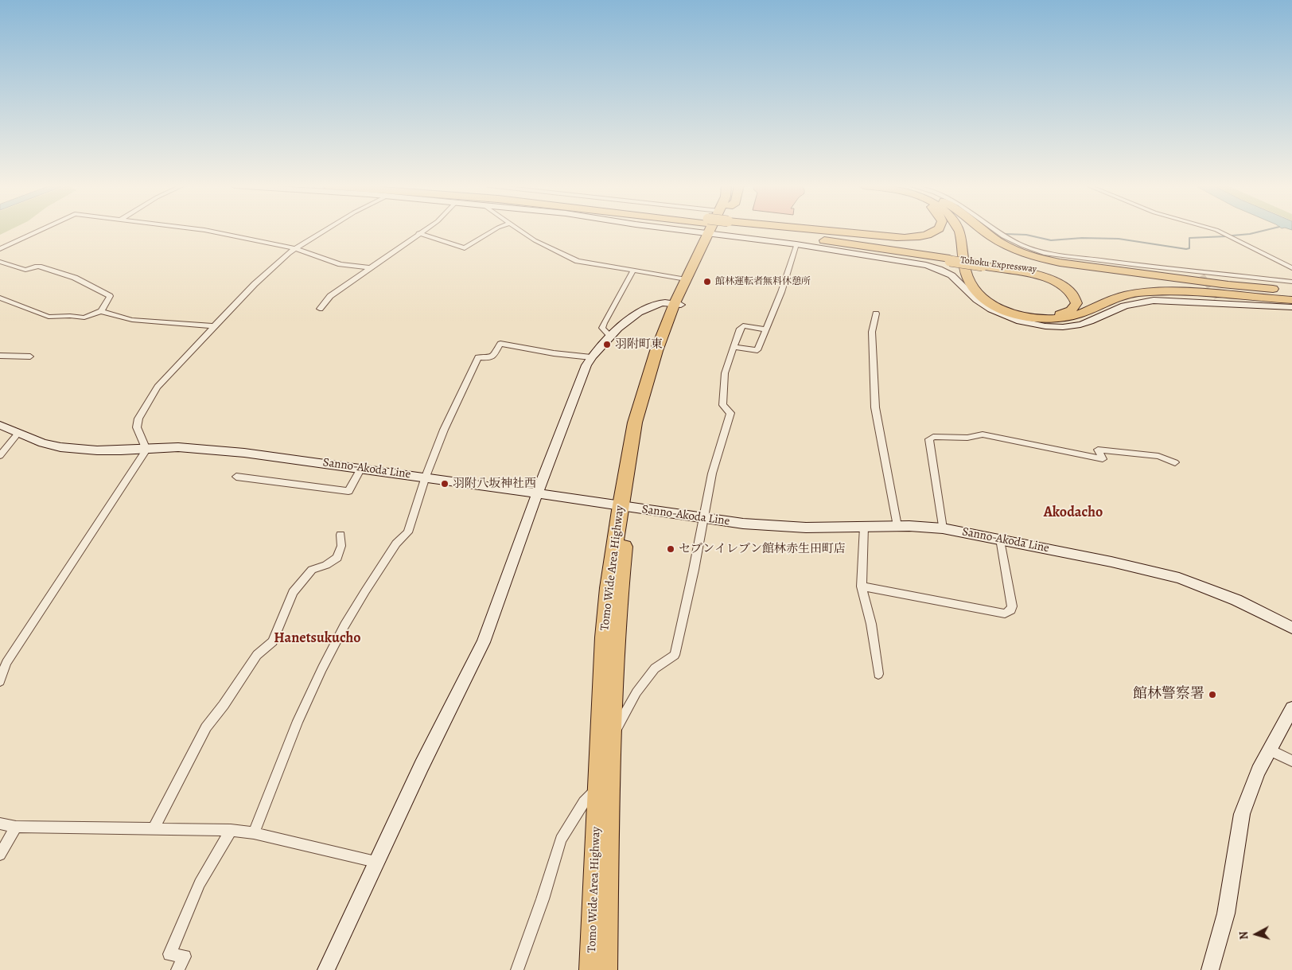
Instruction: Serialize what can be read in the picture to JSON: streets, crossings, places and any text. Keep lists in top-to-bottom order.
{
  "streets": {
    "highway": ["Tohoku Expressway", "Tomo Wide Area Highway"],
    "street": ["Sanno-Akoda Line"]
  },
  "crossings": [
    ["Sanno-Akoda Line", "Tomo Wide Area Highway"]
  ],
  "districts": ["Akodacho", "Hanetsukucho"],
  "places": [
    "館林運転者無料休憩所",
    "羽附町東",
    "羽附八坂神社西",
    "セブンイレブン館林赤生田町店",
    "館林警察署"
  ],
  "north": "left"
}
